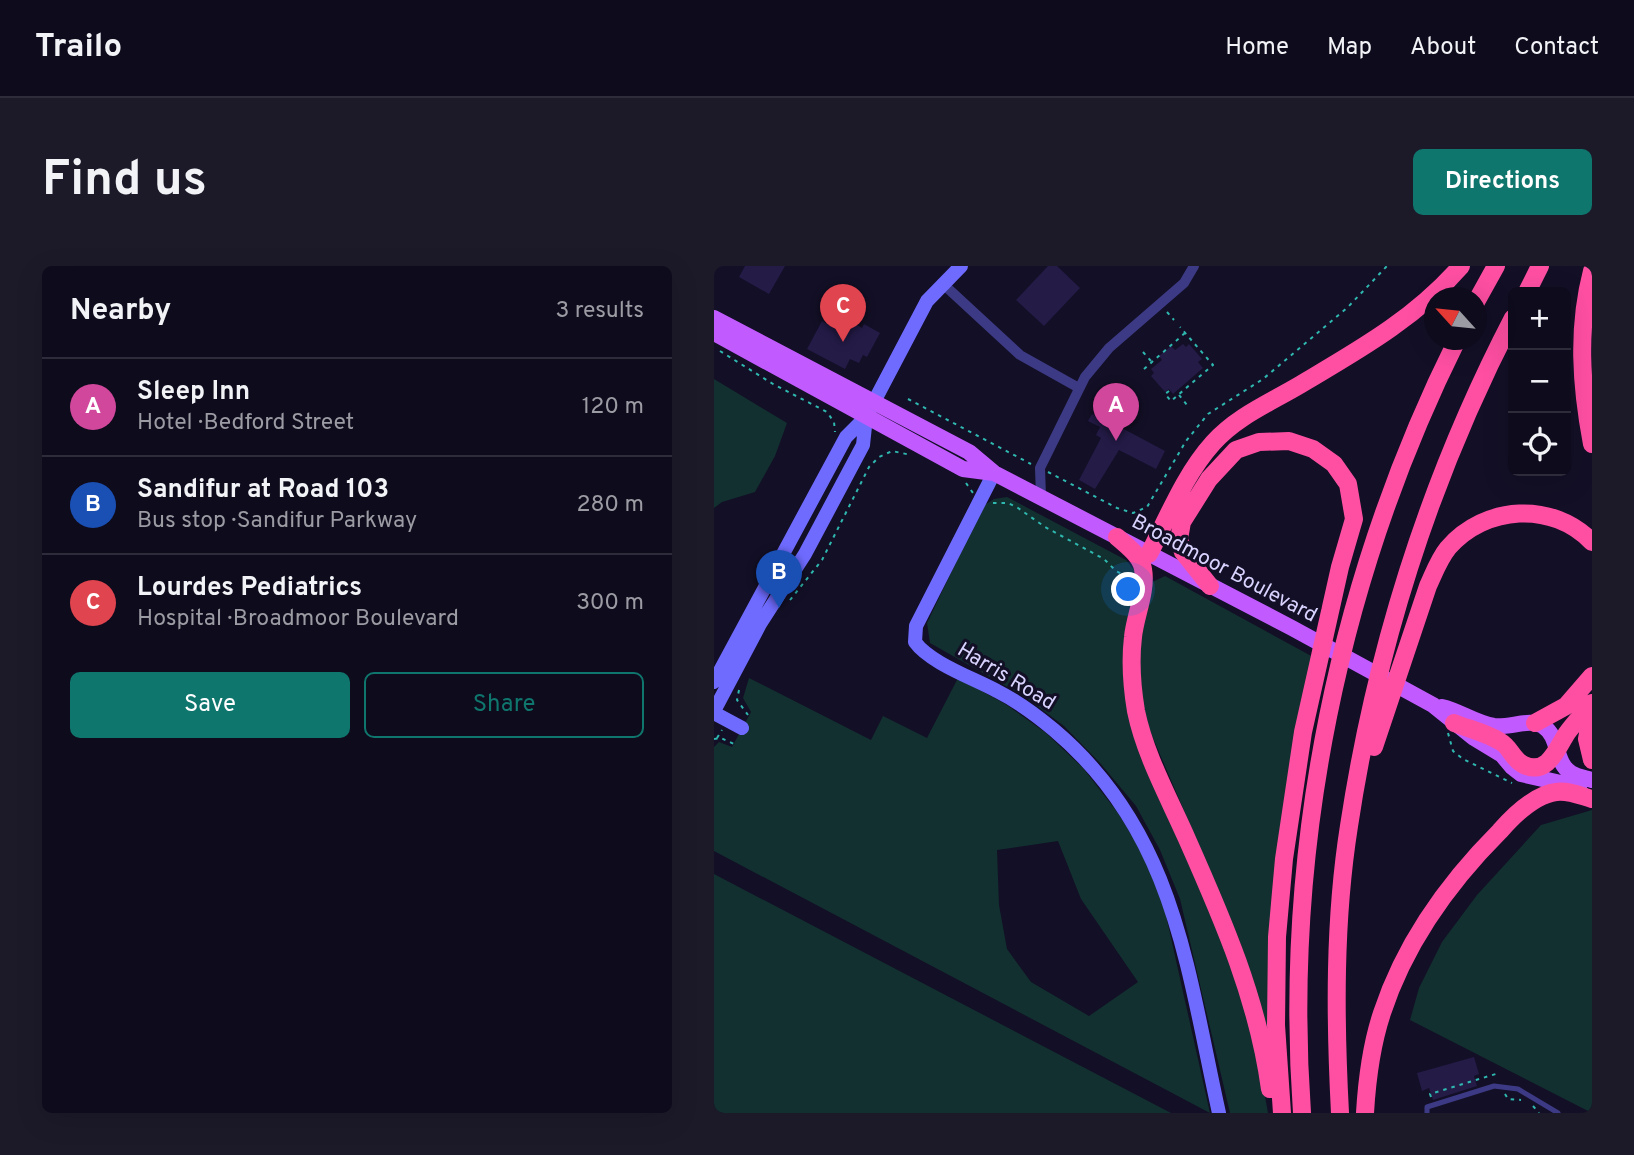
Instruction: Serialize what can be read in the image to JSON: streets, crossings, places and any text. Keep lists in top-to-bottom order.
{
  "streets": {
    "main road": ["Broadmoor Boulevard", "Harris Road"]
  },
  "crossings": [
    ["Broadmoor Boulevard", "Harris Road"]
  ],
  "north": "top left",
  "page": {
    "header": "Trailo",
    "nav": [
      "Home",
      "Map",
      "About",
      "Contact"
    ],
    "buttons": [
      "Directions",
      ["Save", "Share"]
    ],
    "title": "Find us",
    "heading": ["Nearby", "3 results"],
    "pins": ["C", "A", "B"],
    "map_buttons": ["+", "−"],
    "list": [
      {
        "mark": "A",
        "name": "Sleep Inn",
        "note": "Hotel · Bedford Street",
        "value": "120 m"
      },
      {
        "mark": "B",
        "name": "Sandifur at Road 103",
        "note": "Bus stop · Sandifur Parkway",
        "value": "280 m"
      },
      {
        "mark": "C",
        "name": "Lourdes Pediatrics",
        "note": "Hospital · Broadmoor Boulevard",
        "value": "300 m"
      }
    ]
  }
}
